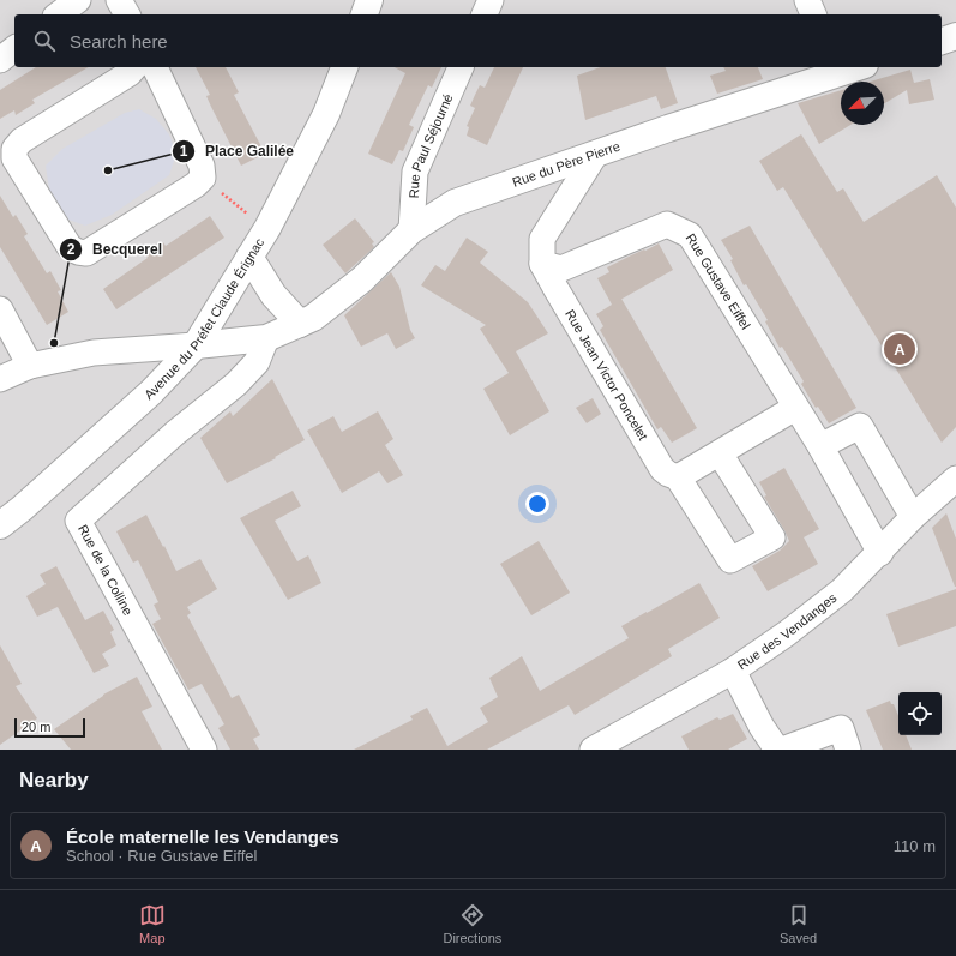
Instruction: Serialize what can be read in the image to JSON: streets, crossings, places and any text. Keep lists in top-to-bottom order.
{
  "streets": {
    "street": [
      "Rue Paul Séjourné",
      "Rue du Père Pierre",
      "Rue Gustave Eiffel",
      "Avenue du Préfet Claude Érignac",
      "Rue Jean Victor Poncelet",
      "Rue de la Colline",
      "Rue des Vendanges"
    ]
  },
  "crossings": [
    ["Rue Paul Séjourné", "Rue du Père Pierre"],
    ["Rue du Père Pierre", "Avenue du Préfet Claude Érignac"],
    ["Rue du Père Pierre", "Rue de la Colline"],
    ["Rue Gustave Eiffel", "Rue Jean Victor Poncelet"],
    ["Rue Gustave Eiffel", "Rue des Vendanges"]
  ],
  "places": ["Place Galilée", "Becquerel"],
  "scale_bar": "20 m",
  "north": "bottom left",
  "page": {
    "search": "Search here",
    "pins": "A",
    "scale": "20 m",
    "heading": "Nearby",
    "list": [
      {
        "mark": "A",
        "name": "École maternelle les Vendanges",
        "note": "School · Rue Gustave Eiffel",
        "value": "110 m"
      }
    ],
    "nav": ["Map", "Directions", "Saved"]
  }
}
